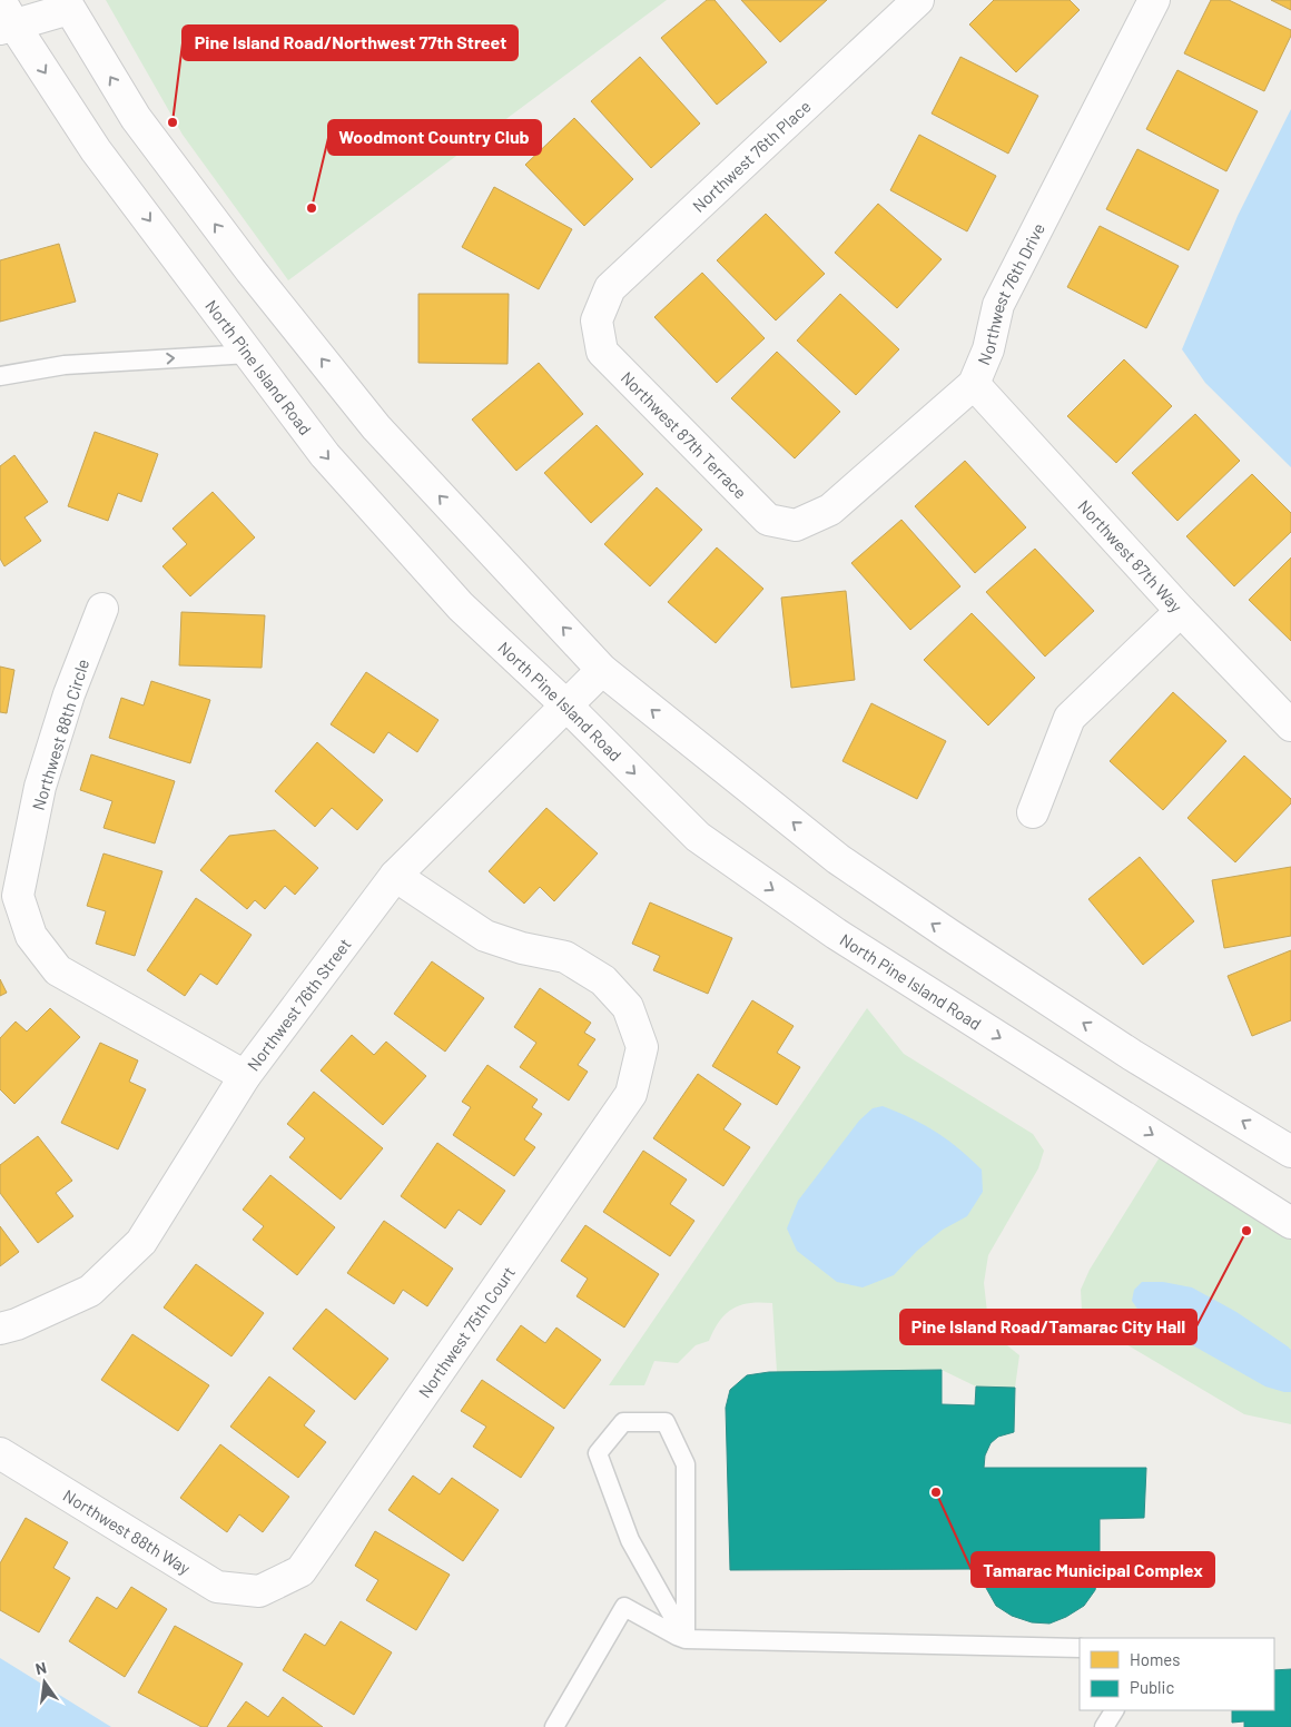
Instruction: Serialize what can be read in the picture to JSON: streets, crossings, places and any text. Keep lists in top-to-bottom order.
{
  "streets": {
    "street": [
      "Northwest 76th Place",
      "Northwest 76th Drive",
      "North Pine Island Road",
      "Northwest 87th Terrace",
      "Northwest 87th Way",
      "Northwest 88th Circle",
      "Northwest 76th Street",
      "Northwest 75th Court",
      "Northwest 88th Way"
    ]
  },
  "crossings": [
    ["Northwest 76th Place", "Northwest 87th Terrace"],
    ["Northwest 76th Drive", "Northwest 87th Terrace"],
    ["Northwest 76th Drive", "Northwest 87th Way"],
    ["North Pine Island Road", "Northwest 76th Street"],
    ["Northwest 88th Circle", "Northwest 76th Street"],
    ["Northwest 76th Street", "Northwest 75th Court"],
    ["Northwest 75th Court", "Northwest 88th Way"]
  ],
  "places": [
    "Pine Island Road/Northwest 77th Street",
    "Woodmont Country Club",
    "Pine Island Road/Tamarac City Hall",
    "Tamarac Municipal Complex"
  ],
  "legend": ["Homes", "Public"],
  "north": "top"
}
